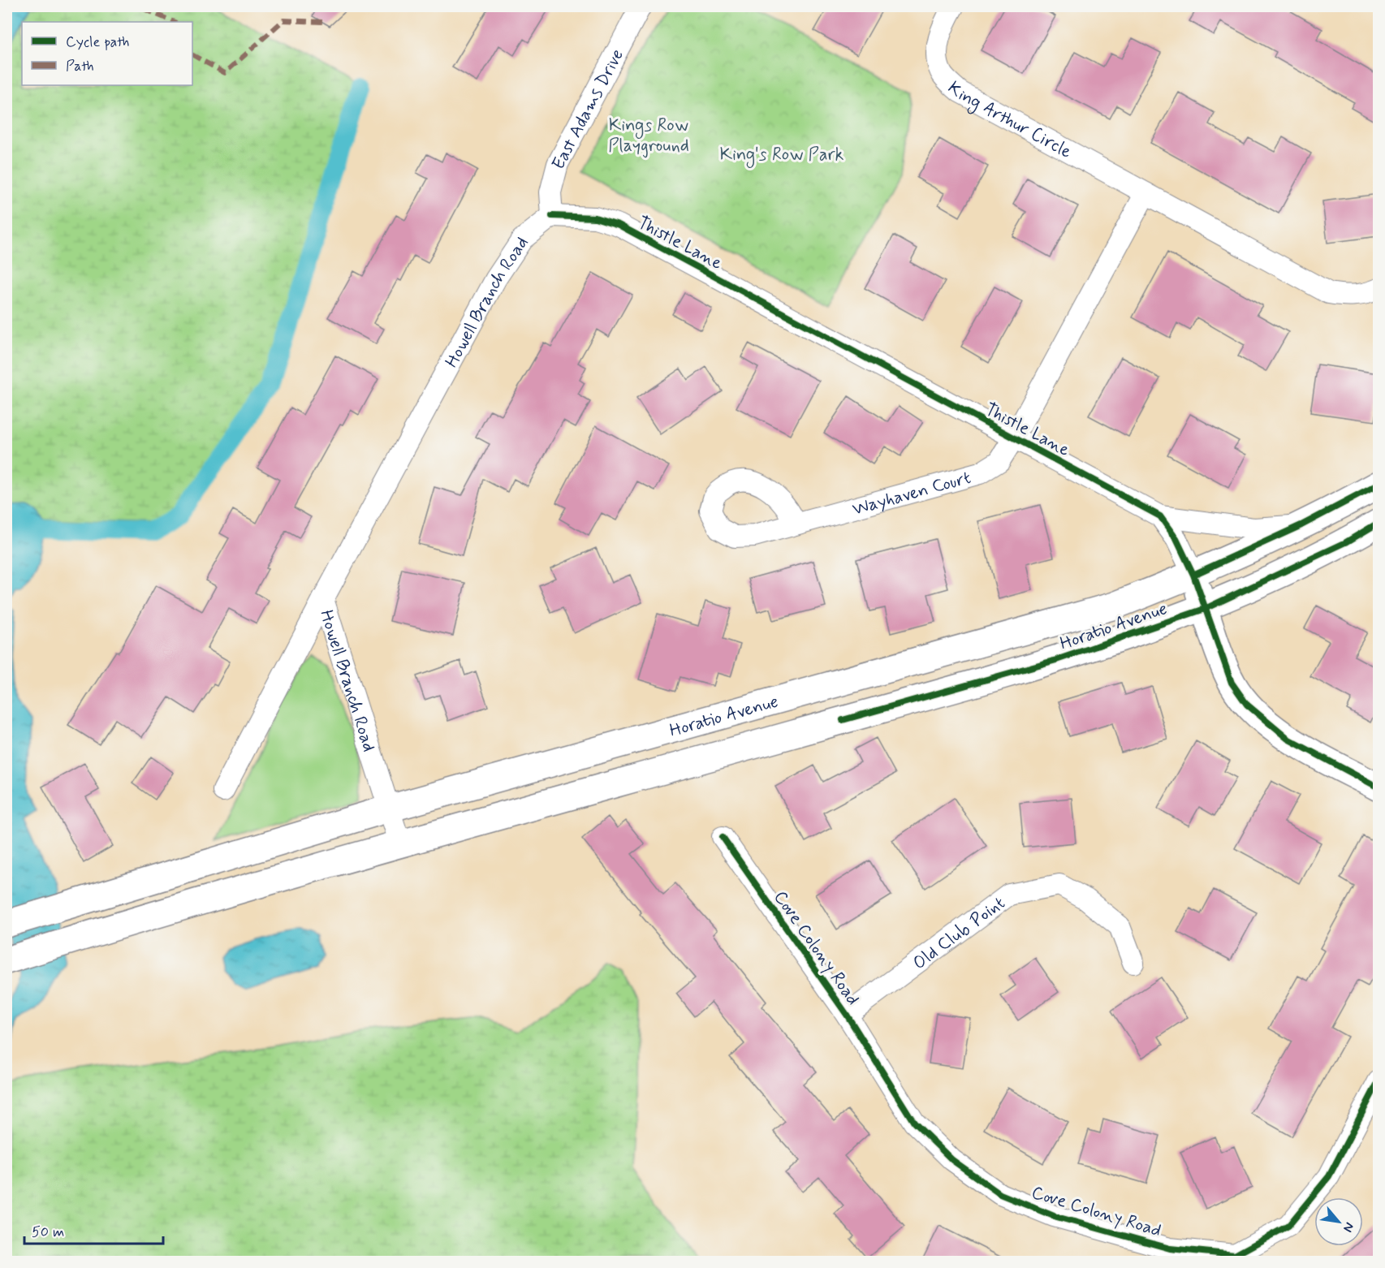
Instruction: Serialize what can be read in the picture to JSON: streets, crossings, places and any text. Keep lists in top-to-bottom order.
{
  "streets": {
    "main road": ["Thistle Lane", "Horatio Avenue"],
    "street": [
      "East Adams Drive",
      "King Arthur Circle",
      "Howell Branch Road",
      "Wayhaven Court",
      "Old Club Point",
      "Cove Colony Road"
    ]
  },
  "crossings": [
    ["East Adams Drive", "Thistle Lane"],
    ["East Adams Drive", "Howell Branch Road"],
    ["Thistle Lane", "Howell Branch Road"],
    ["Thistle Lane", "Wayhaven Court"],
    ["Thistle Lane", "Horatio Avenue"],
    ["Howell Branch Road", "Horatio Avenue"],
    ["Old Club Point", "Cove Colony Road"]
  ],
  "parks": ["Kings Row Playground", "King's Row Park"],
  "legend": ["Cycle path", "Path"],
  "scale_bar": "50 m",
  "north": "bottom right"
}
